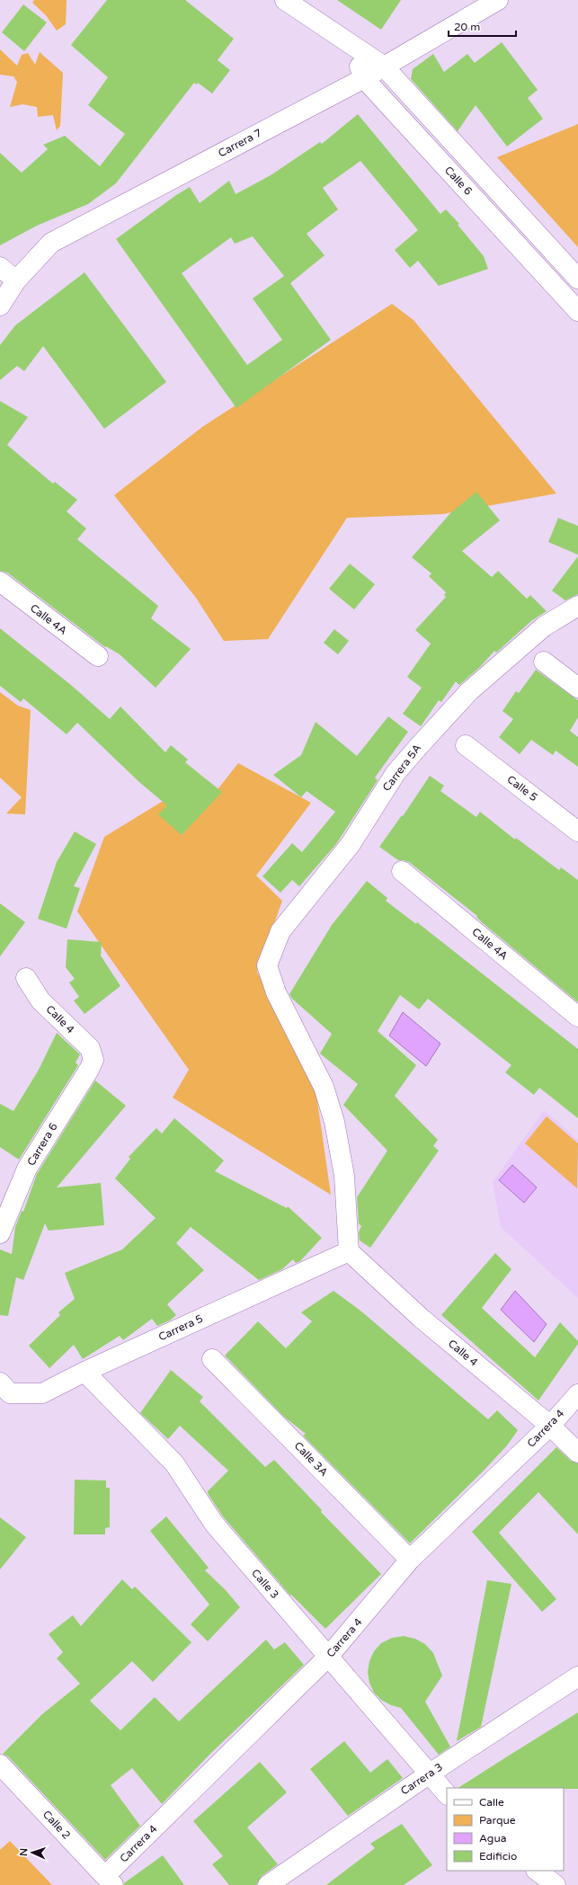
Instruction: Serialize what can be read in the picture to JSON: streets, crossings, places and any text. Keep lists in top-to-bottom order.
{
  "streets": {
    "street": [
      "Carrera 7",
      "Calle 6",
      "Calle 4A",
      "Carrera 5A",
      "Calle 5",
      "Calle 4",
      "Carrera 6",
      "Carrera 5",
      "Carrera 4",
      "Calle 3A",
      "Calle 3",
      "Carrera 3",
      "Calle 2"
    ]
  },
  "crossings": [
    ["Carrera 7", "Calle 6"],
    ["Carrera 5A", "Calle 4"],
    ["Carrera 5A", "Carrera 5"],
    ["Calle 4", "Carrera 6"],
    ["Calle 4", "Carrera 5"],
    ["Calle 4", "Carrera 4"],
    ["Carrera 5", "Calle 3"],
    ["Carrera 4", "Calle 3A"],
    ["Carrera 4", "Calle 3"],
    ["Carrera 4", "Calle 2"],
    ["Calle 3", "Carrera 3"]
  ],
  "legend": [
    "Calle",
    "Parque",
    "Agua",
    "Edificio"
  ],
  "scale_bar": "20 m",
  "north": "left"
}
